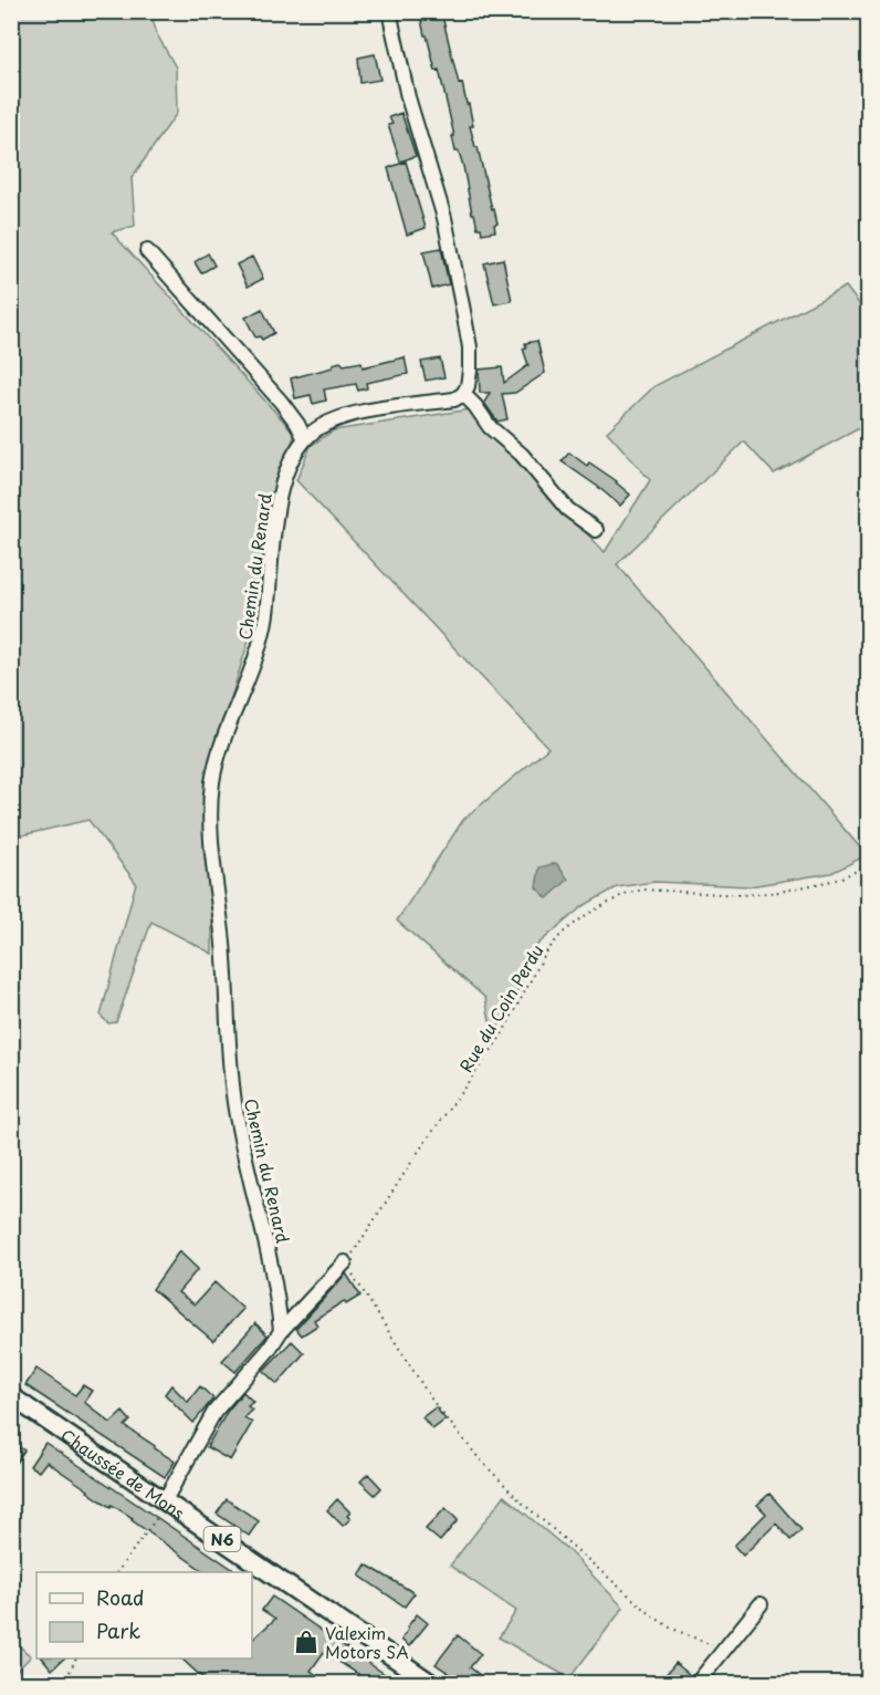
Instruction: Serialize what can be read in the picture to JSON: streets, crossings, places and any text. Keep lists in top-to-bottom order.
{
  "streets": {
    "main road": ["Chaussée de Mons", "N6"],
    "street": ["Chemin du Renard"],
    "path": ["Rue du Coin Perdu"]
  },
  "places": {
    "shop": ["Valexim Motors SA"]
  },
  "legend": ["Road", "Park"]
}
